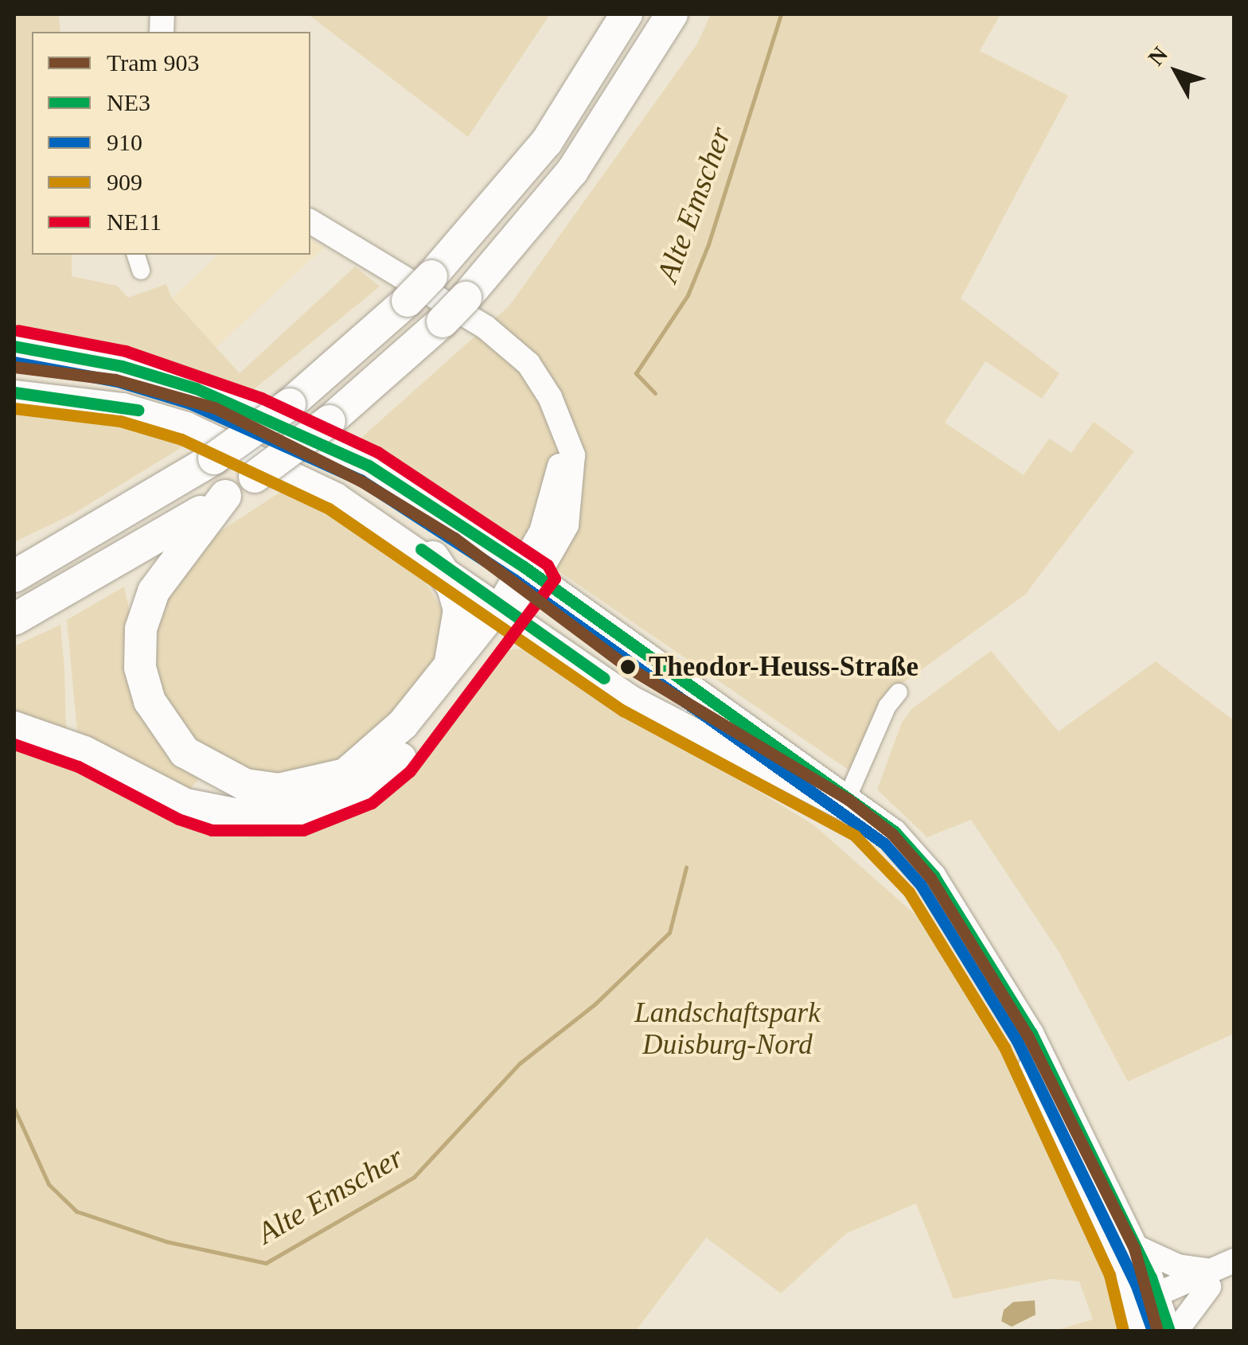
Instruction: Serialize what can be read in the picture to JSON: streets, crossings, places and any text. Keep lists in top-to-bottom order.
{
  "water": ["Alte Emscher"],
  "parks": ["Landschaftspark Duisburg-Nord"],
  "places": ["Theodor-Heuss-Straße"],
  "lines": [
    "transit line NE11",
    "transit line NE3",
    "transit line 910",
    "tram line 903",
    "transit line 909"
  ],
  "legend": [
    "Tram 903",
    "NE3",
    "910",
    "909",
    "NE11"
  ],
  "north": "top left"
}
